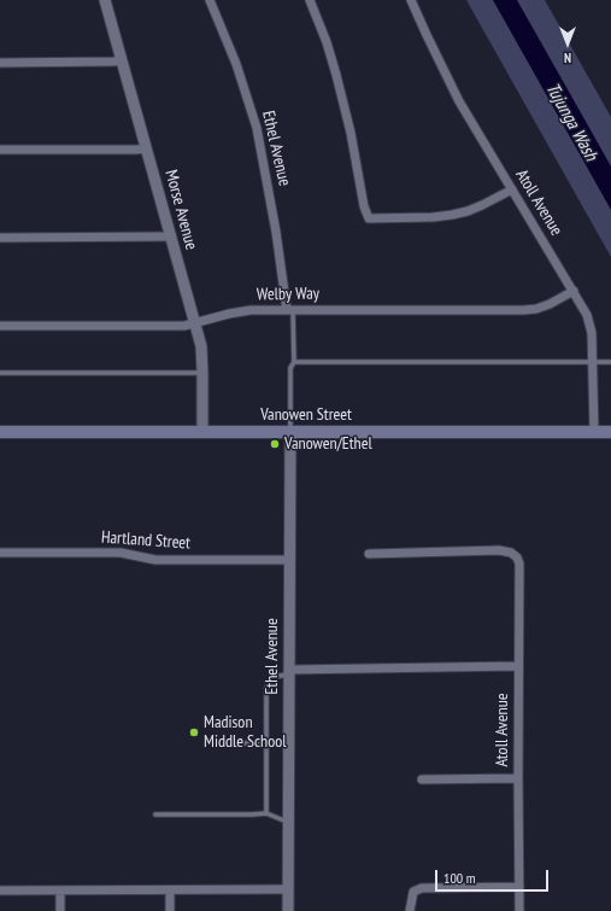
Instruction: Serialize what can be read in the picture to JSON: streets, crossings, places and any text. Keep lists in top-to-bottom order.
{
  "streets": {
    "main road": ["Vanowen Street"],
    "street": [
      "Ethel Avenue",
      "Atoll Avenue",
      "Morse Avenue",
      "Welby Way",
      "Hartland Street"
    ]
  },
  "crossings": [
    ["Ethel Avenue", "Welby Way"],
    ["Ethel Avenue", "Vanowen Street"],
    ["Ethel Avenue", "Hartland Street"],
    ["Atoll Avenue", "Welby Way"],
    ["Atoll Avenue", "Vanowen Street"],
    ["Morse Avenue", "Welby Way"],
    ["Morse Avenue", "Vanowen Street"]
  ],
  "water": ["Tujunga Wash"],
  "places": ["Vanowen/Ethel", "Madison Middle School"],
  "scale_bar": "100 m",
  "north": "bottom"
}
